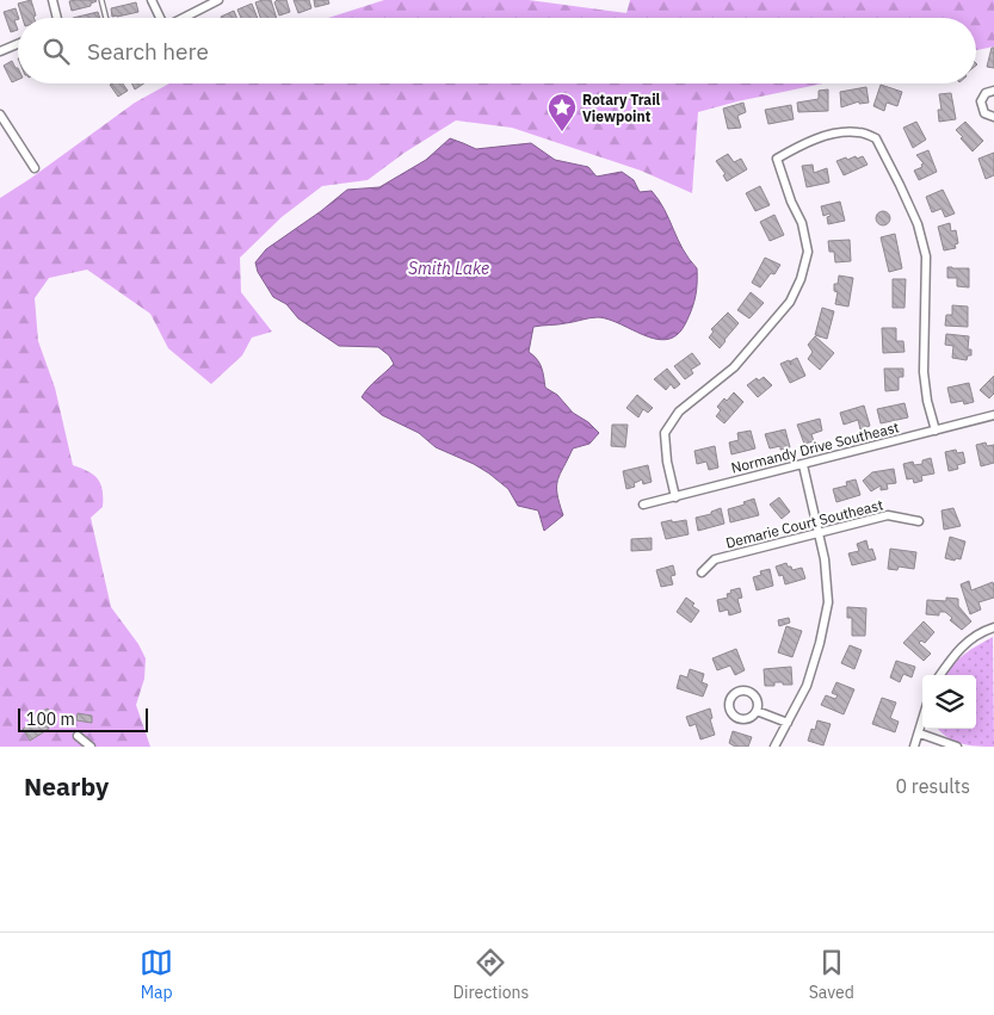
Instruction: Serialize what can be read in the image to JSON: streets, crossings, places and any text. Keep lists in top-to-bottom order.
{
  "streets": {
    "street": ["Normandy Drive Southeast", "Demarie Court Southeast"]
  },
  "water": ["Smith Lake"],
  "places": {
    "place": ["Rotary Trail Viewpoint"]
  },
  "scale_bar": "100 m",
  "page": {
    "search": "Search here",
    "scale": "100 m",
    "heading": ["Nearby", "0 results"],
    "nav": ["Map", "Directions", "Saved"]
  }
}
